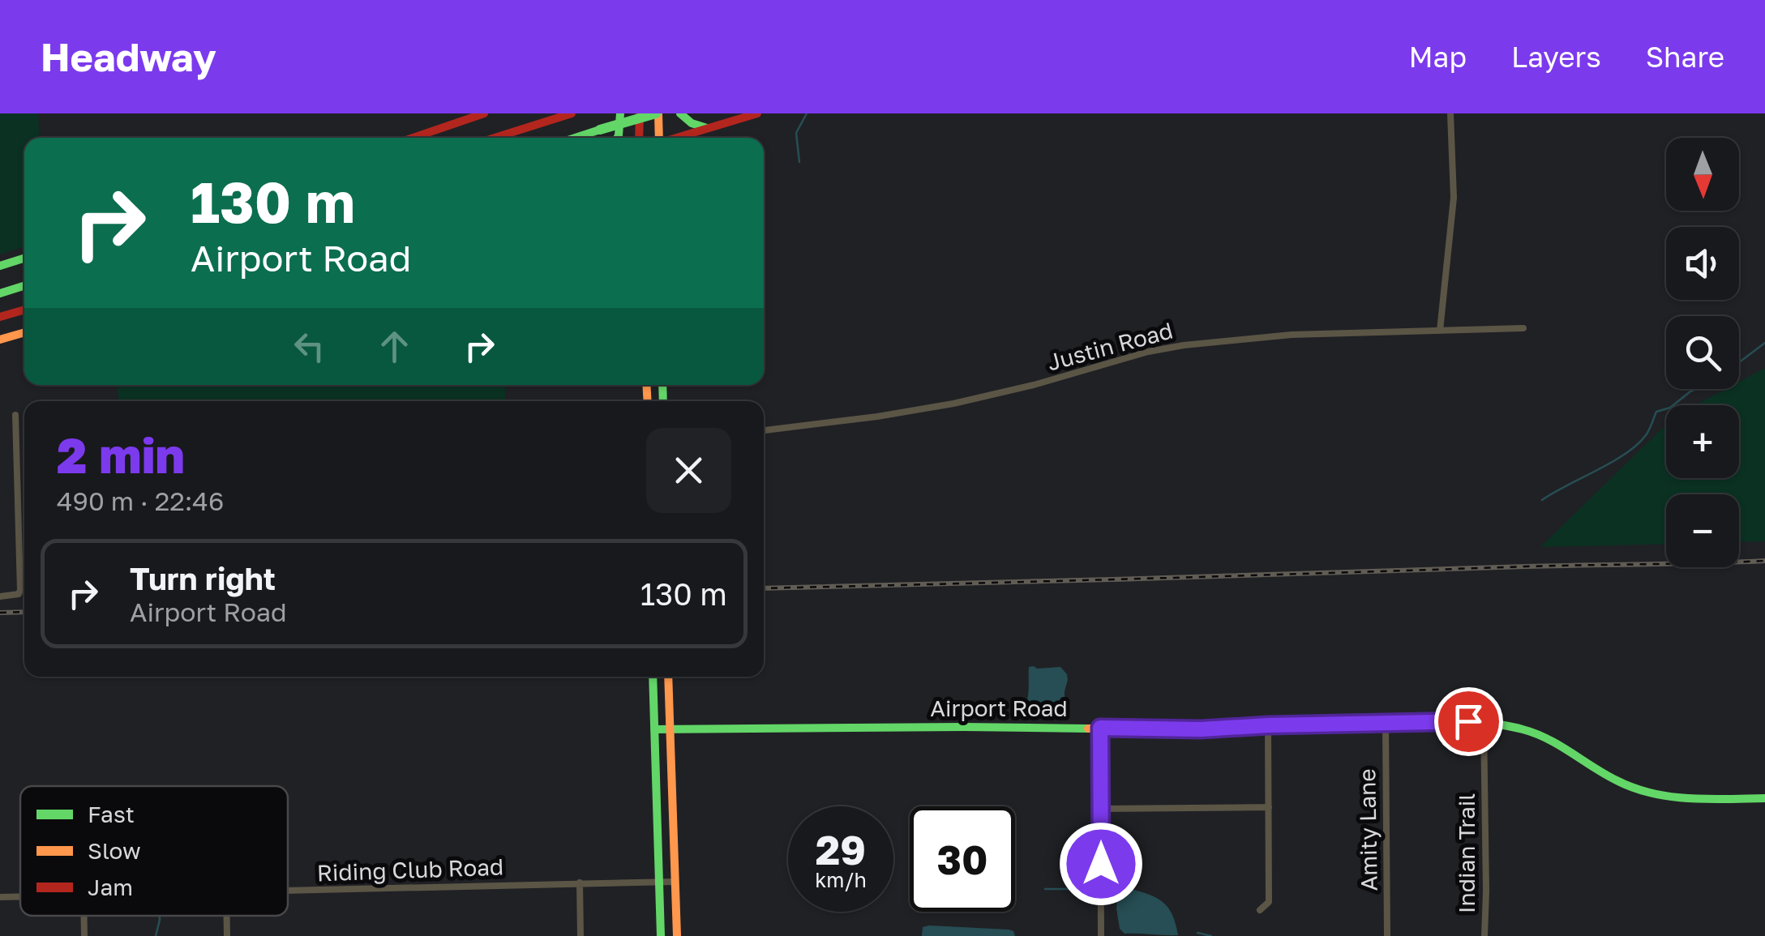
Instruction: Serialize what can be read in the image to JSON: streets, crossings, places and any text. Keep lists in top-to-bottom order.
{
  "streets": {
    "main road": ["Airport Road"],
    "street": [
      "Justin Road",
      "Amity Lane",
      "Indian Trail",
      "Riding Club Road"
    ]
  },
  "crossings": [
    ["Airport Road", "Amity Lane"],
    ["Airport Road", "Indian Trail"]
  ],
  "legend": ["Fast", "Slow", "Jam"],
  "north": "bottom",
  "page": {
    "header": "Headway",
    "nav": ["Map", "Layers", "Share"],
    "map_buttons": ["+", "−"],
    "turn": ["130 m", "Airport Road"],
    "heading": ["2 min", "490 m · 22:46"],
    "list": [
      {
        "name": "Turn right",
        "note": "Airport Road",
        "value": "130 m"
      }
    ],
    "speed": "29 km/h",
    "limit": "30"
  }
}
